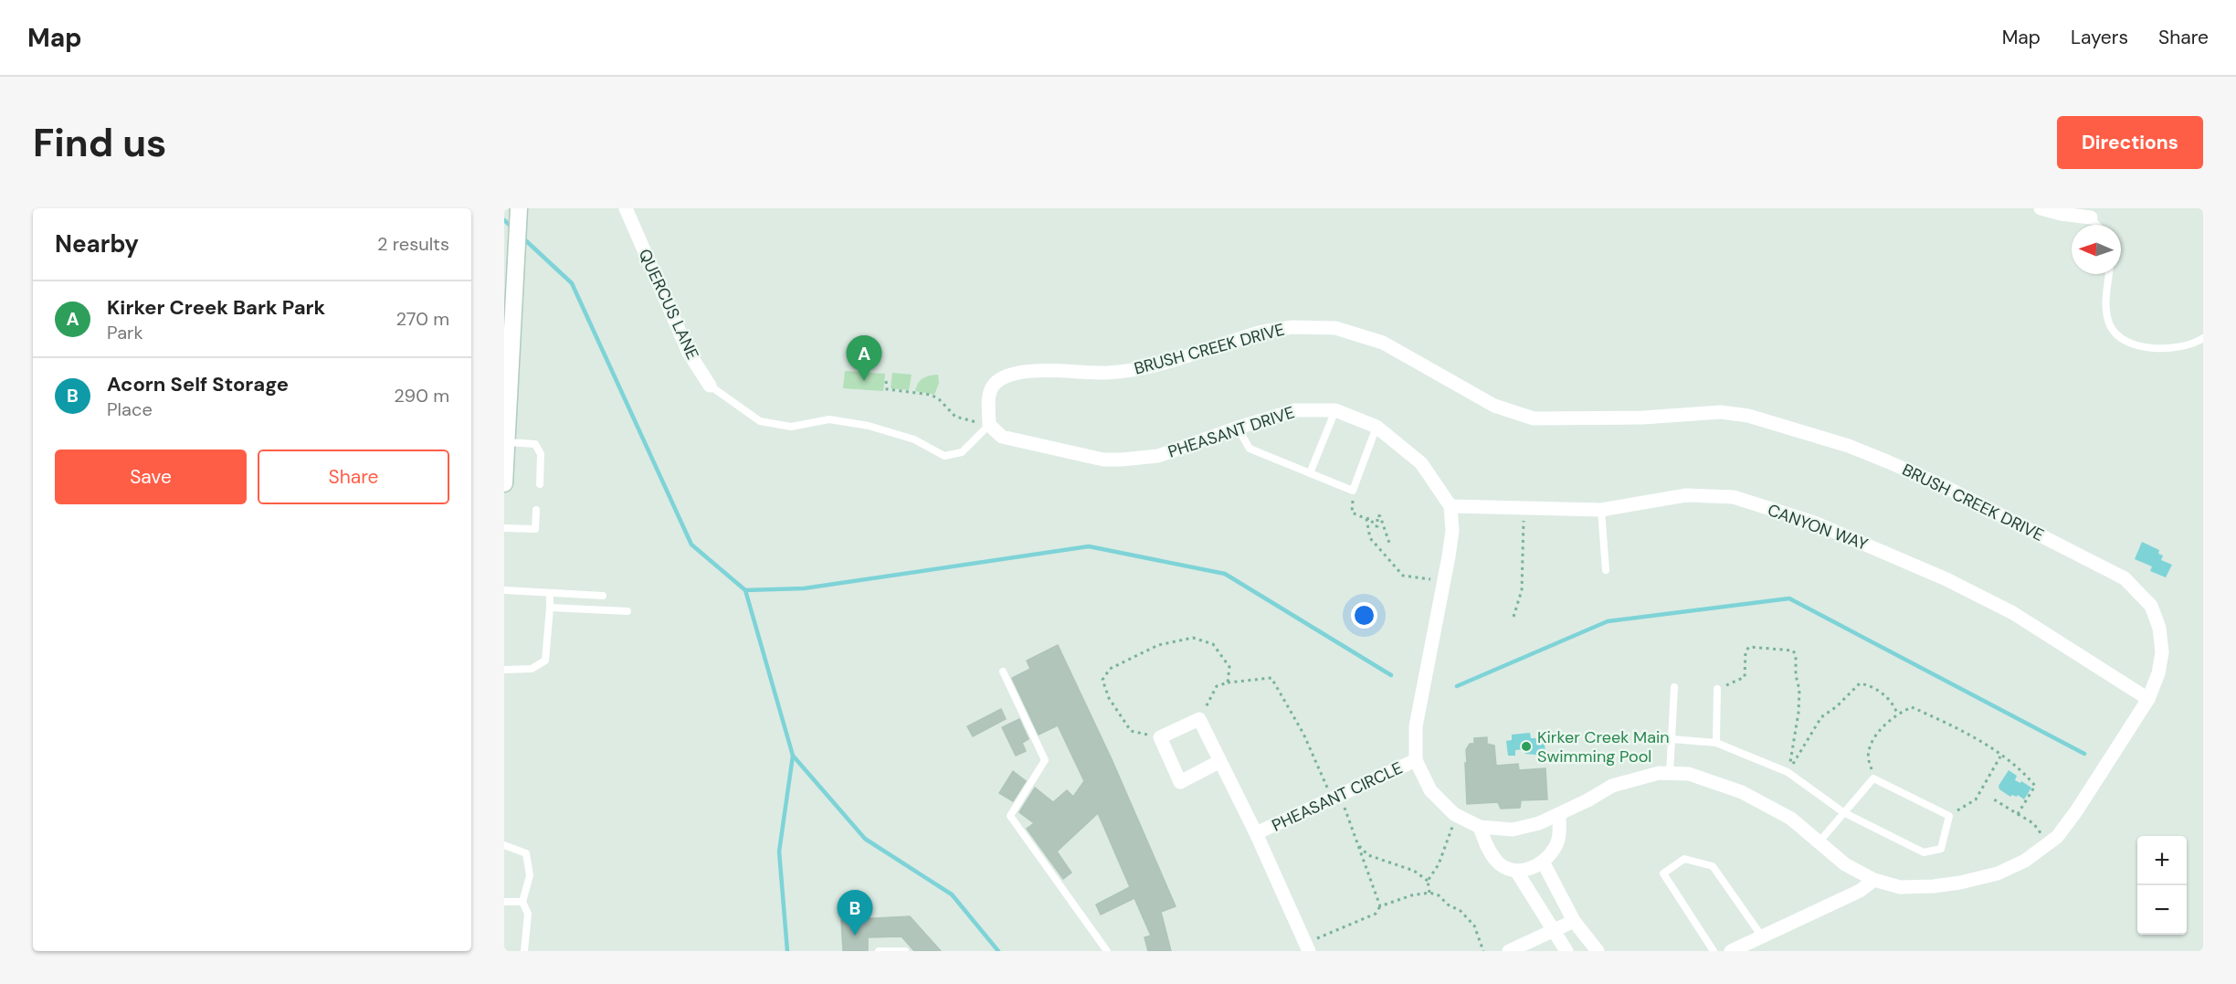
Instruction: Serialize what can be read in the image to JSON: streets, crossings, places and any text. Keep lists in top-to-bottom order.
{
  "streets": {
    "street": [
      "QUERCUS LANE",
      "BRUSH CREEK DRIVE",
      "PHEASANT DRIVE",
      "CANYON WAY",
      "PHEASANT CIRCLE"
    ]
  },
  "crossings": [
    ["QUERCUS LANE", "BRUSH CREEK DRIVE"],
    ["QUERCUS LANE", "PHEASANT DRIVE"],
    ["BRUSH CREEK DRIVE", "PHEASANT DRIVE"],
    ["BRUSH CREEK DRIVE", "CANYON WAY"],
    ["PHEASANT DRIVE", "CANYON WAY"]
  ],
  "places": ["Kirker Creek Main Swimming Pool"],
  "north": "left",
  "page": {
    "header": "Map",
    "nav": ["Map", "Layers", "Share"],
    "buttons": [
      "Directions",
      ["Save", "Share"]
    ],
    "title": "Find us",
    "heading": ["Nearby", "2 results"],
    "list": [
      {
        "mark": "A",
        "name": "Kirker Creek Bark Park",
        "note": "Park",
        "value": "270 m"
      },
      {
        "mark": "B",
        "name": "Acorn Self Storage",
        "note": "Place",
        "value": "290 m"
      }
    ],
    "pins": ["A", "B"],
    "map_buttons": ["+", "−"]
  }
}
